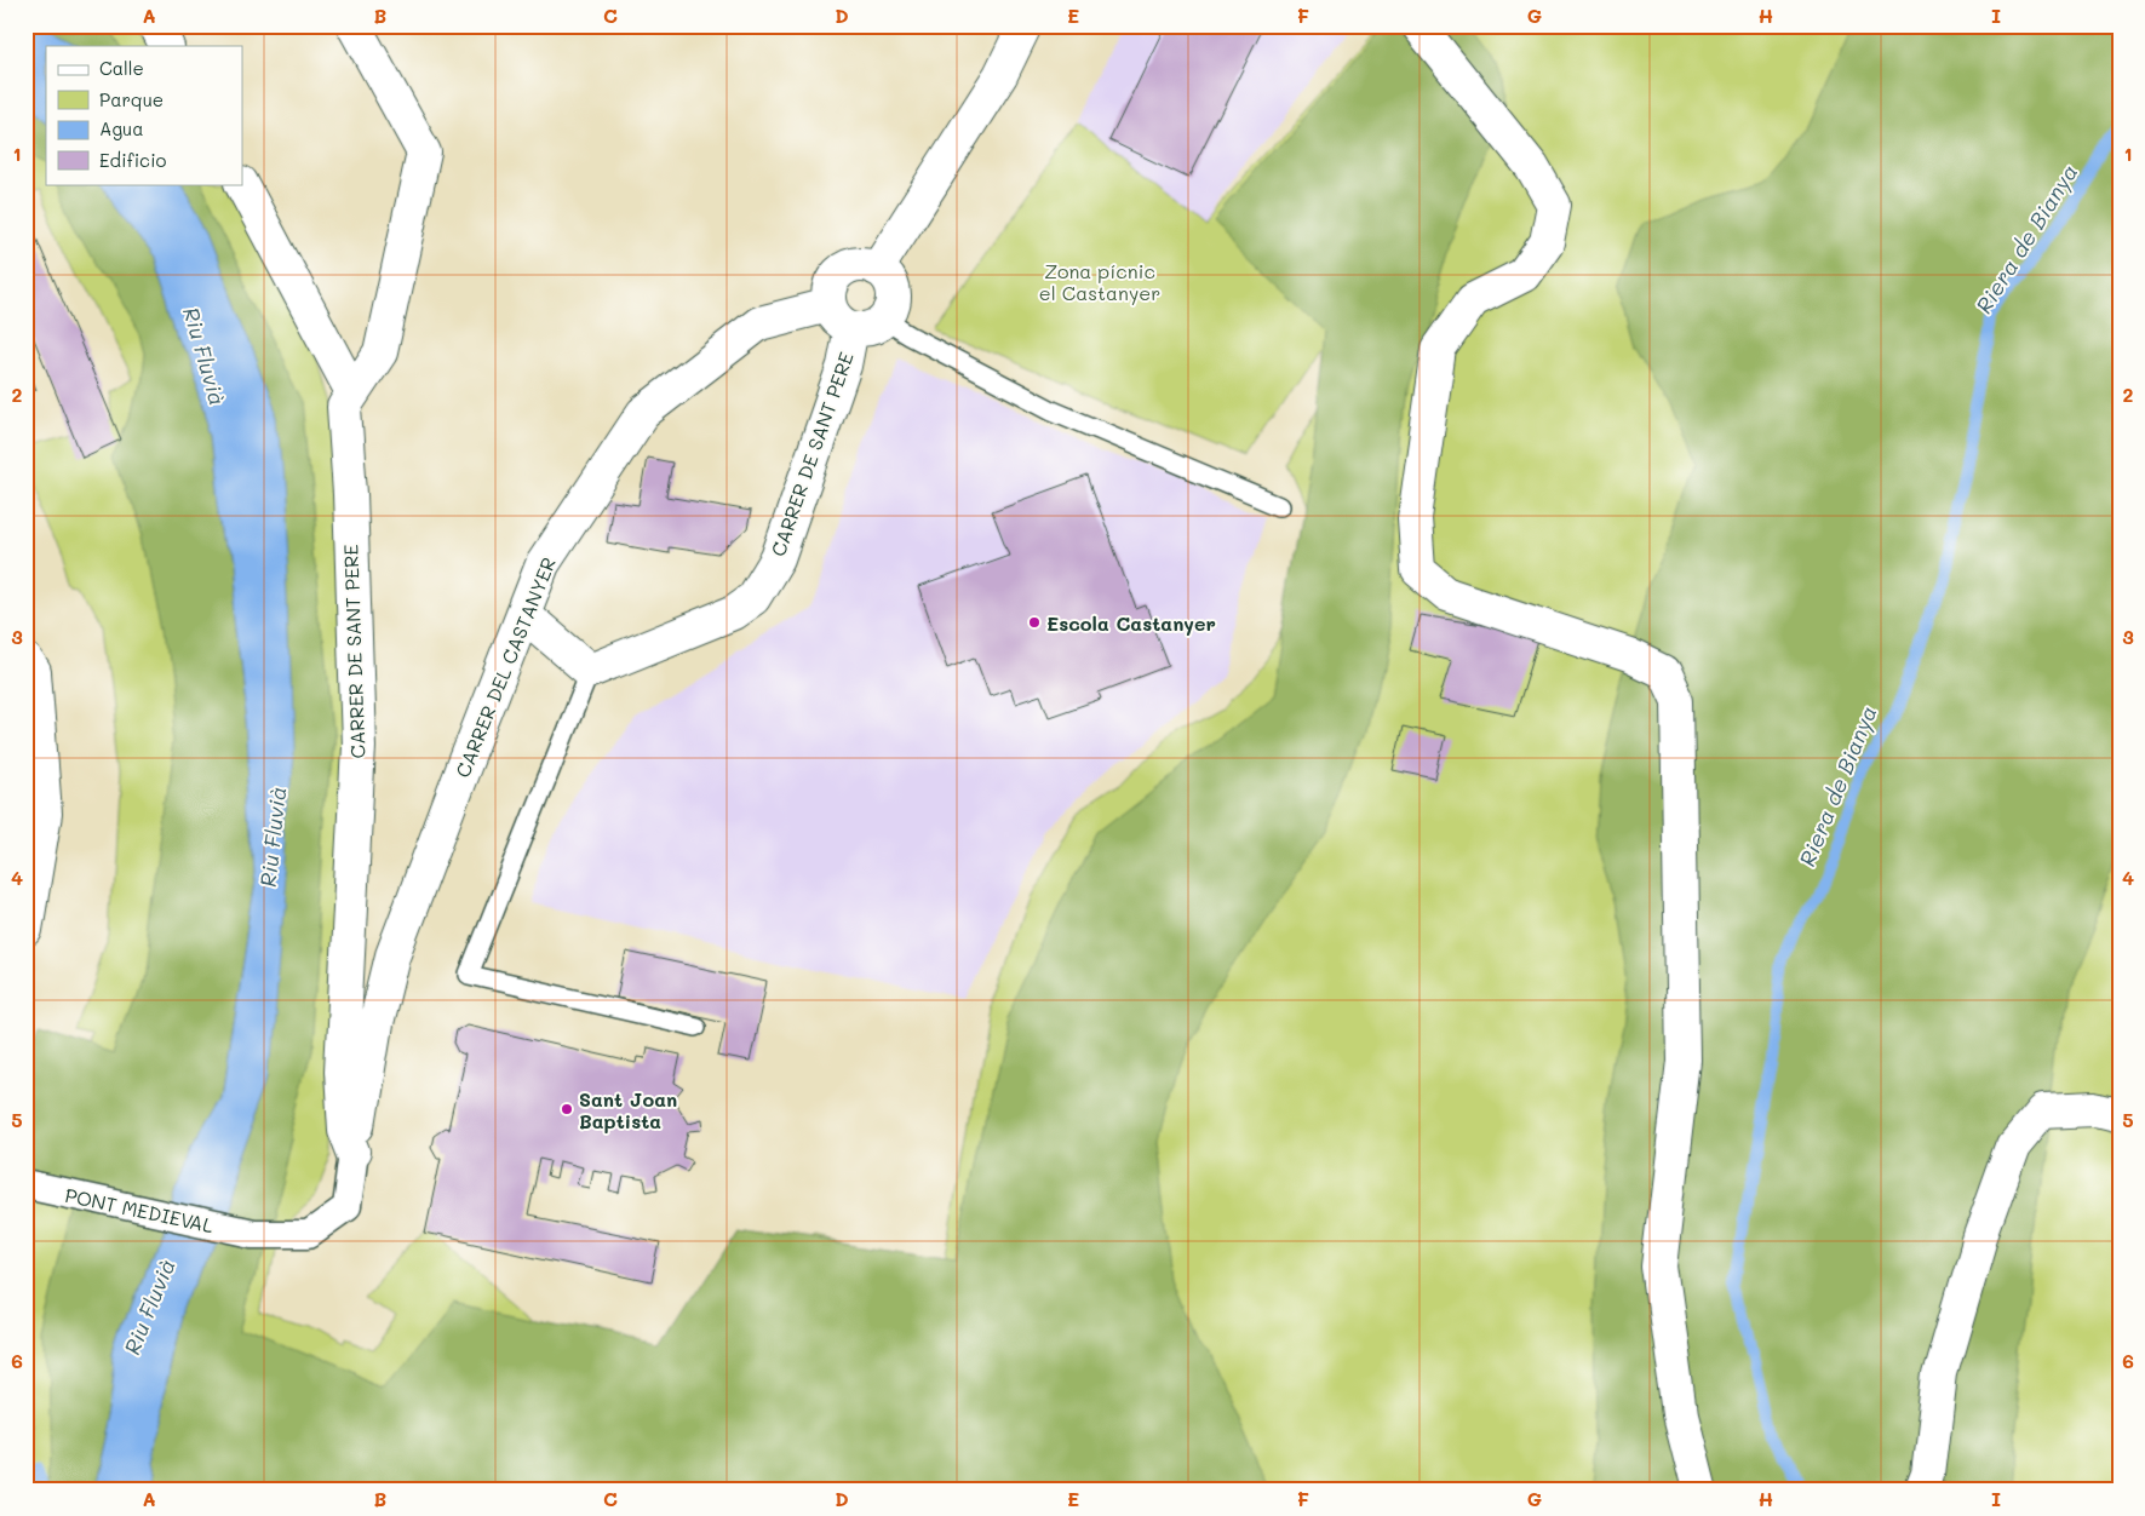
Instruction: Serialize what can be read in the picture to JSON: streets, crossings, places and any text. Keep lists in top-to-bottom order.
{
  "streets": {
    "street": ["CARRER DE SANT PERE", "CARRER DEL CASTANYER", "PONT MEDIEVAL"]
  },
  "crossings": [
    ["CARRER DE SANT PERE", "CARRER DEL CASTANYER"],
    ["CARRER DE SANT PERE", "PONT MEDIEVAL"]
  ],
  "water": ["Riera de Bianya", "Riu Fluvià"],
  "parks": ["Zona pícnic el Castanyer"],
  "places": ["Escola Castanyer", "Sant Joan Baptista"],
  "legend": [
    "Calle",
    "Parque",
    "Agua",
    "Edificio"
  ],
  "grid": {
    "columns": [
      "A",
      "B",
      "C",
      "D",
      "E",
      "F",
      "G",
      "H",
      "I"
    ],
    "rows": [
      "1",
      "2",
      "3",
      "4",
      "5",
      "6"
    ]
  }
}
